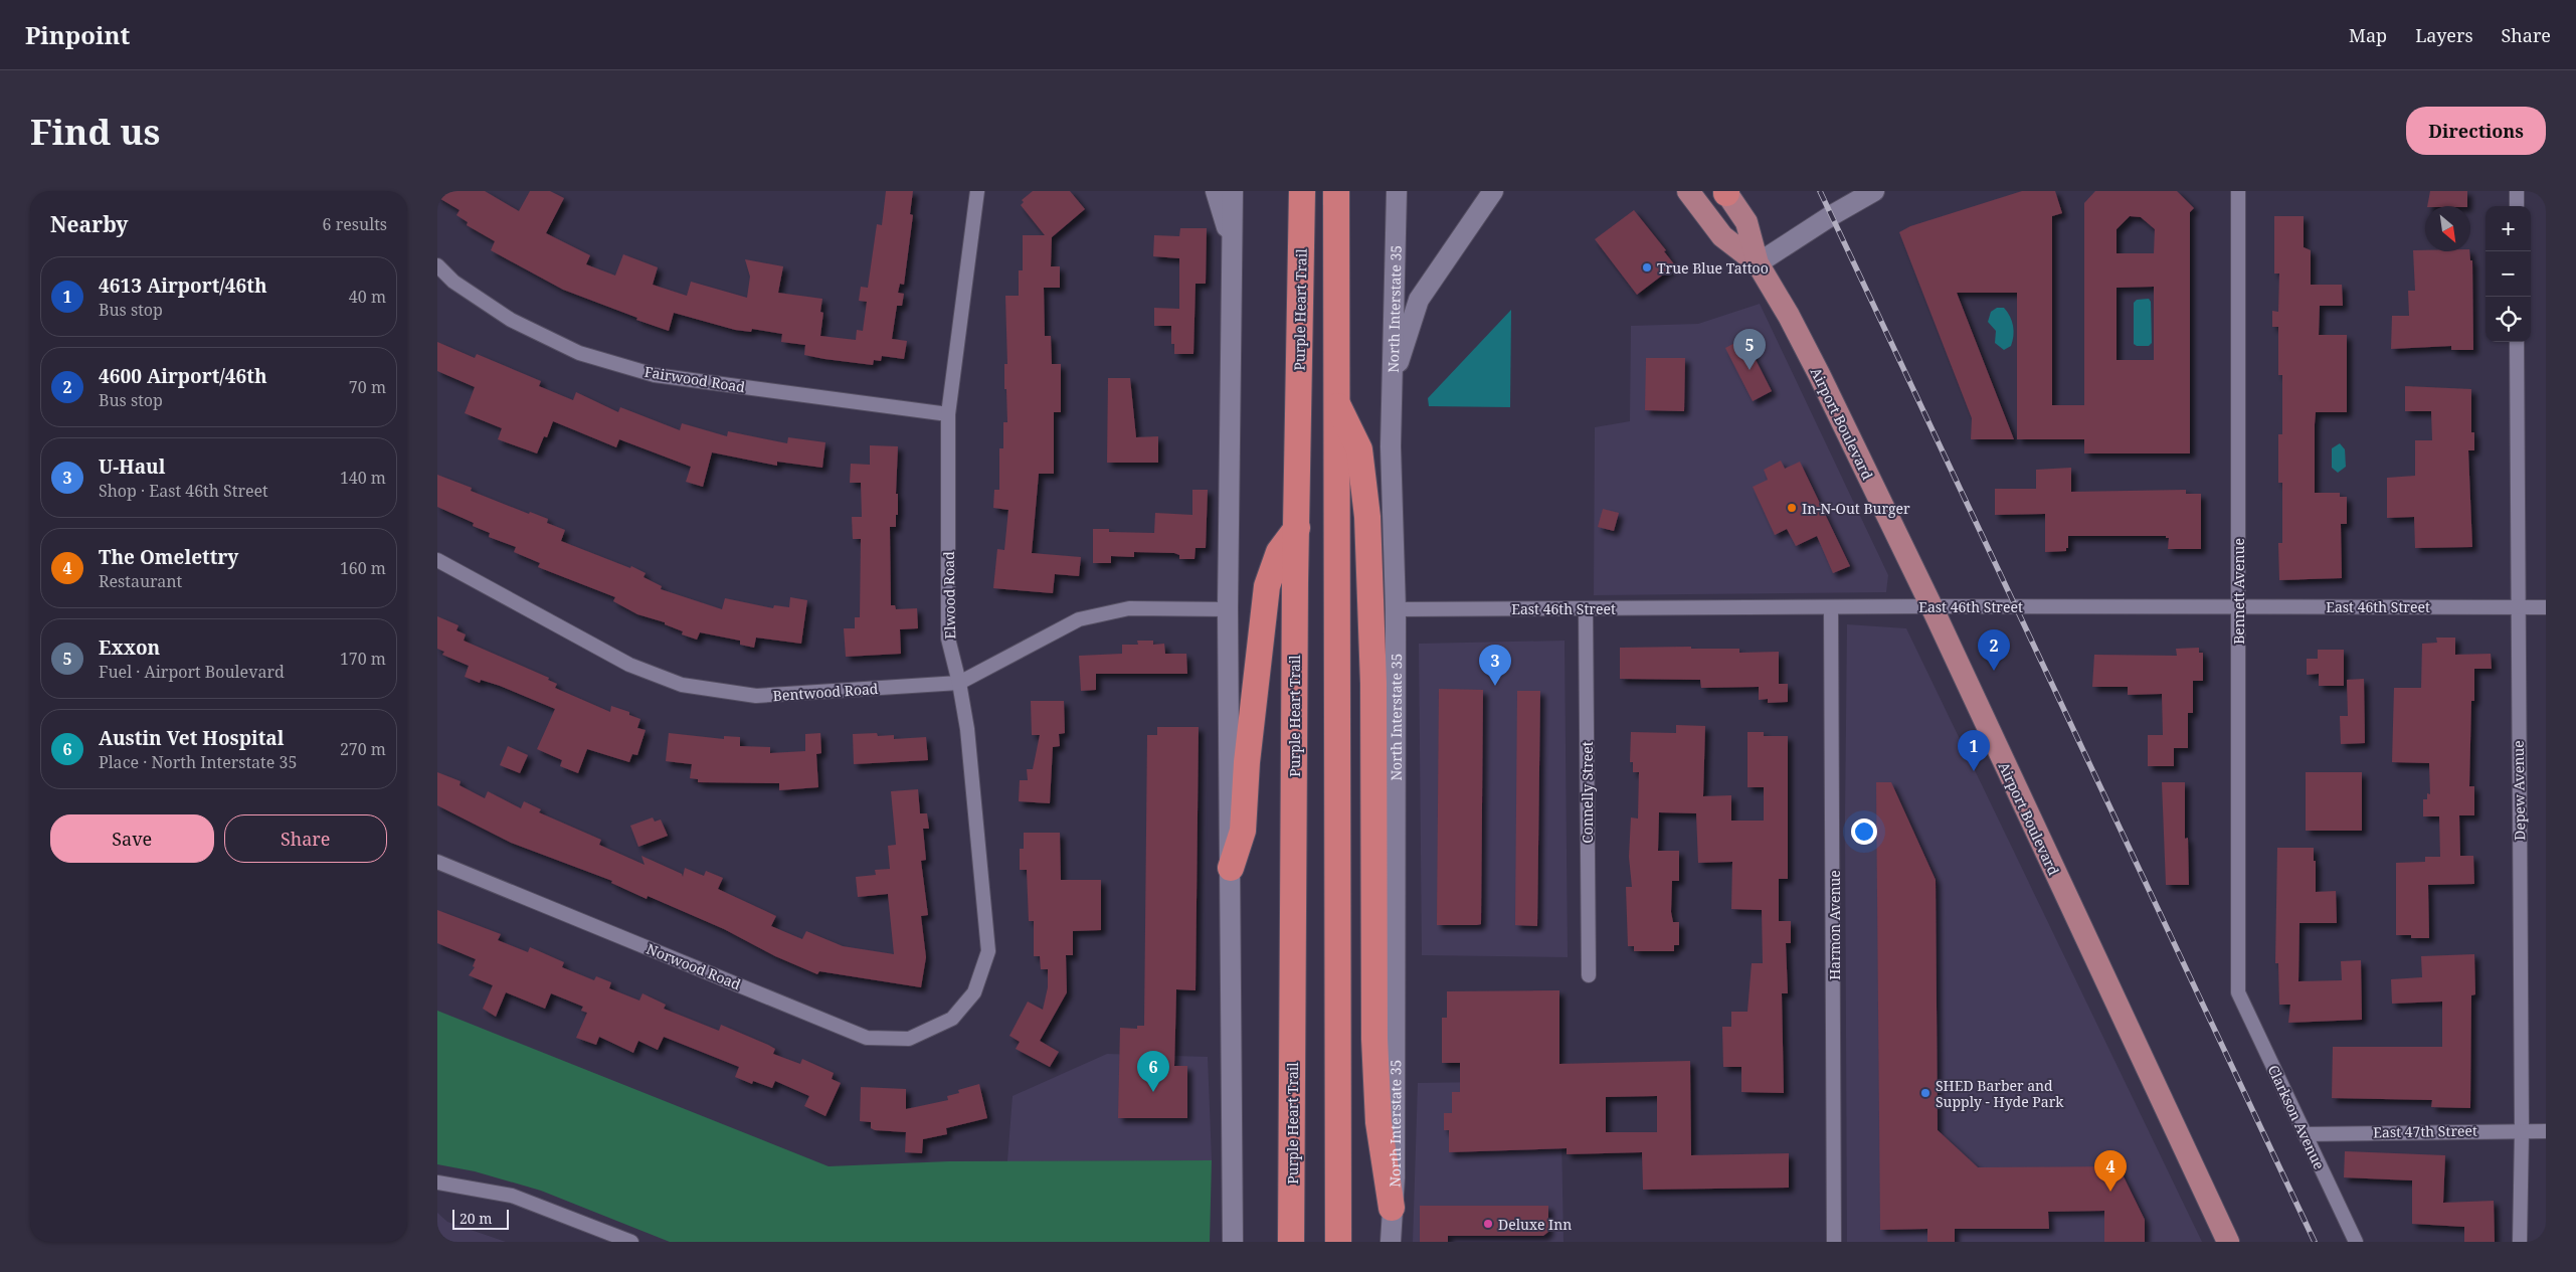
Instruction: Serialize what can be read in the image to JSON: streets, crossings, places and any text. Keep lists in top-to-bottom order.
{
  "streets": {
    "highway": ["Purple Heart Trail"],
    "main road": ["North Interstate 35", "Airport Boulevard"],
    "street": [
      "Fairwood Road",
      "Bennett Avenue",
      "Elwood Road",
      "East 46th Street",
      "Bentwood Road",
      "Depew Avenue",
      "Connelly Street",
      "Harmon Avenue",
      "Norwood Road",
      "Clarkson Avenue",
      "East 47th Street"
    ]
  },
  "crossings": [
    ["North Interstate 35", "East 46th Street"],
    ["Fairwood Road", "Elwood Road"],
    ["Airport Boulevard", "East 46th Street"],
    ["Bennett Avenue", "East 46th Street"],
    ["Bennett Avenue", "Clarkson Avenue"],
    ["Elwood Road", "Bentwood Road"],
    ["Elwood Road", "Norwood Road"],
    ["East 46th Street", "Depew Avenue"],
    ["East 46th Street", "Connelly Street"],
    ["East 46th Street", "Harmon Avenue"],
    ["Depew Avenue", "East 47th Street"],
    ["Clarkson Avenue", "East 47th Street"]
  ],
  "places": [
    "True Blue Tattoo",
    "In-N-Out Burger",
    "SHED Barber and Supply - Hyde Park",
    "Deluxe Inn"
  ],
  "scale_bar": "20 m",
  "north": "bottom right",
  "page": {
    "header": "Pinpoint",
    "nav": ["Map", "Layers", "Share"],
    "buttons": [
      "Directions",
      ["Save", "Share"]
    ],
    "title": "Find us",
    "heading": ["Nearby", "6 results"],
    "map_buttons": ["+", "−"],
    "list": [
      {
        "mark": "1",
        "name": "4613 Airport/46th",
        "note": "Bus stop",
        "value": "40 m"
      },
      {
        "mark": "2",
        "name": "4600 Airport/46th",
        "note": "Bus stop",
        "value": "70 m"
      },
      {
        "mark": "3",
        "name": "U-Haul",
        "note": "Shop · East 46th Street",
        "value": "140 m"
      },
      {
        "mark": "4",
        "name": "The Omelettry",
        "note": "Restaurant",
        "value": "160 m"
      },
      {
        "mark": "5",
        "name": "Exxon",
        "note": "Fuel · Airport Boulevard",
        "value": "170 m"
      },
      {
        "mark": "6",
        "name": "Austin Vet Hospital",
        "note": "Place · North Interstate 35",
        "value": "270 m"
      }
    ],
    "pins": [
      "5",
      "2",
      "3",
      "1",
      "6",
      "4"
    ],
    "scale": "20 m"
  }
}
